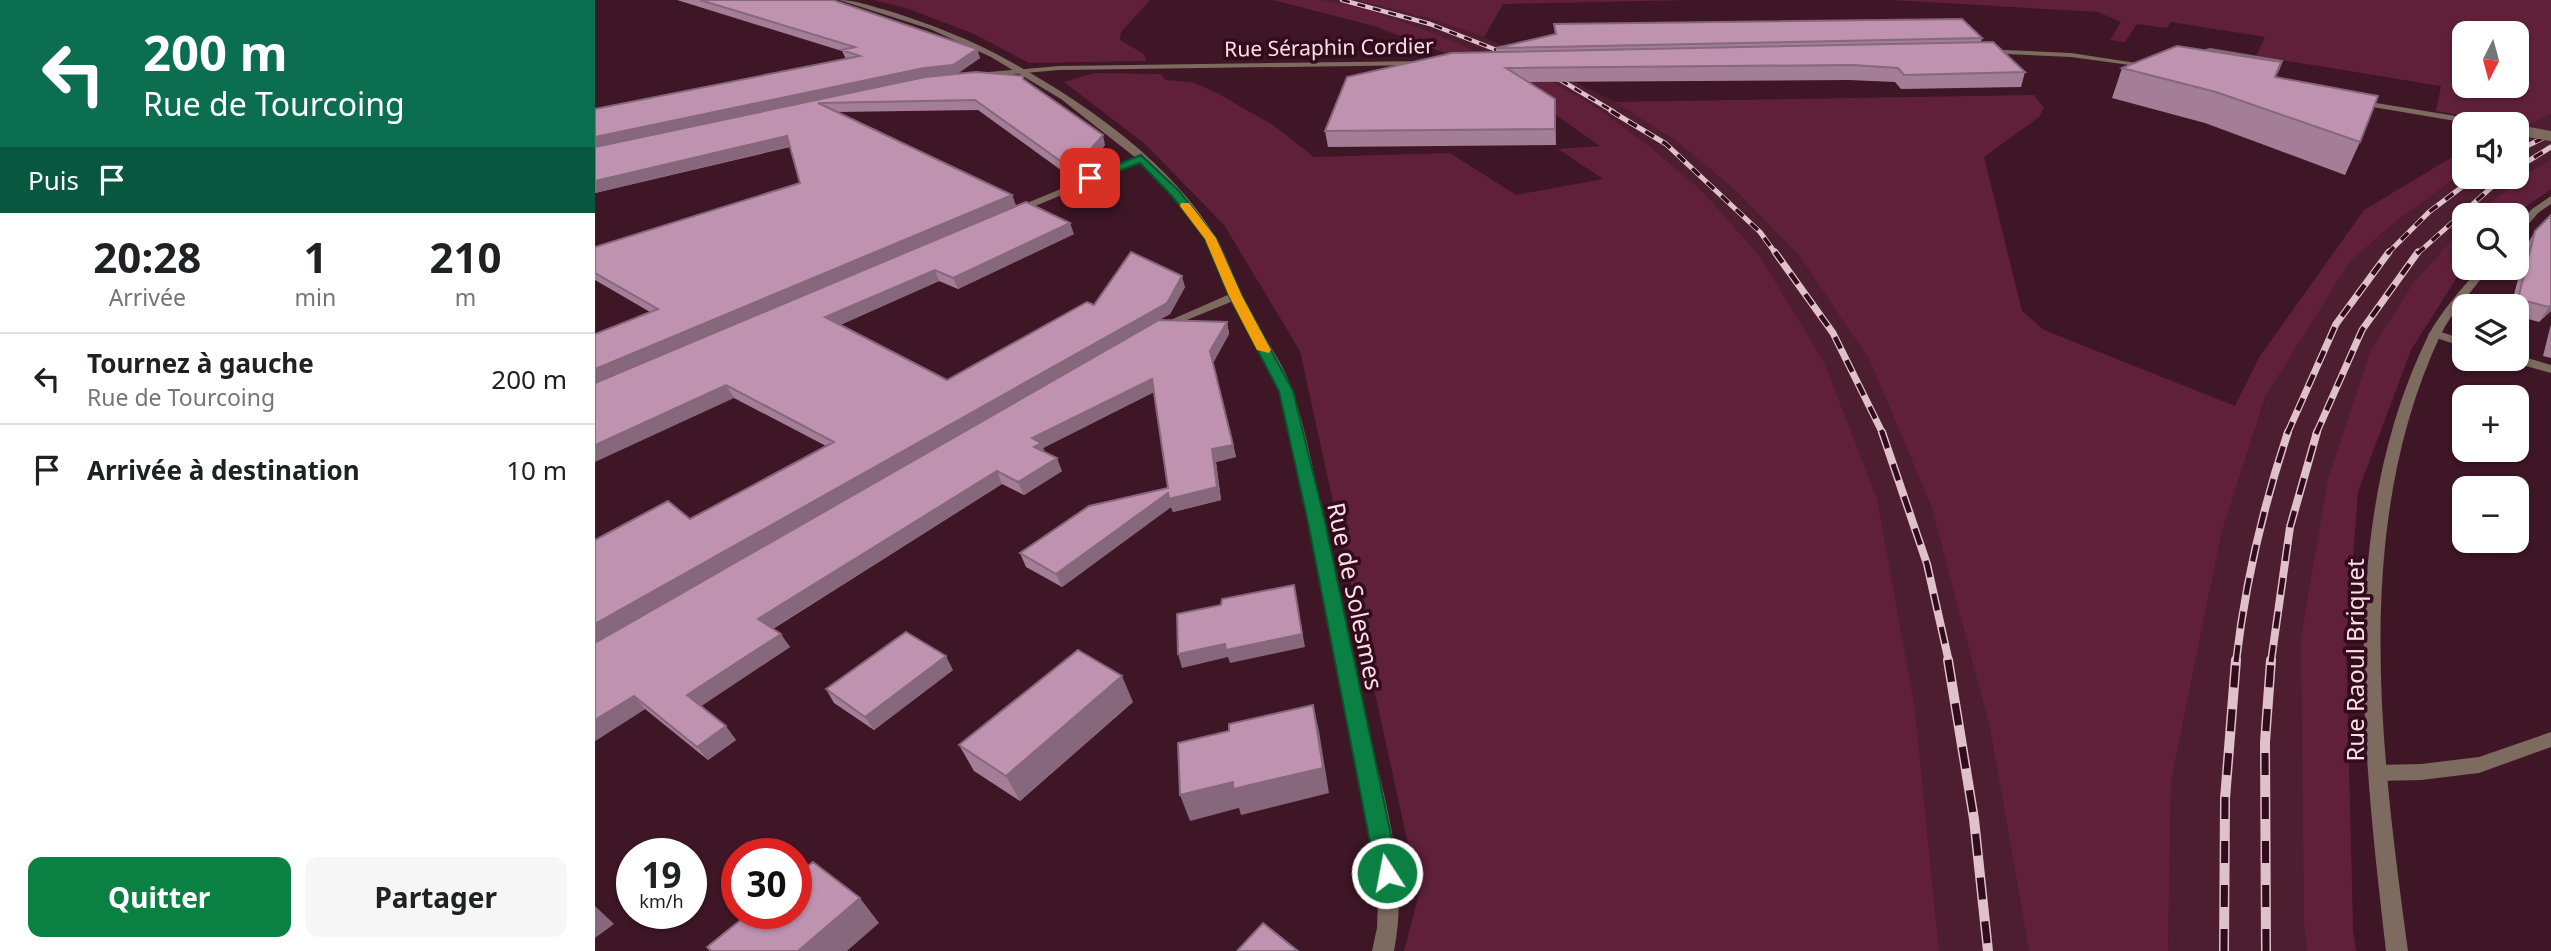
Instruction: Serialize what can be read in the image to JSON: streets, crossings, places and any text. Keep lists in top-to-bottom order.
{
  "streets": {
    "street": ["Rue Séraphin Cordier", "Rue de Solesmes", "Rue Raoul Briquet"]
  },
  "crossings": [
    ["Rue Séraphin Cordier", "Rue de Solesmes"]
  ],
  "north": "bottom",
  "page": {
    "turn": ["200 m", "Rue de Tourcoing"],
    "map_buttons": ["+", "−"],
    "then": "Puis",
    "eta": [
      "20:28",
      "Arrivée",
      "1",
      "min",
      "210",
      "m"
    ],
    "list": [
      {
        "name": "Tournez à gauche",
        "note": "Rue de Tourcoing",
        "value": "200 m"
      },
      {
        "name": "Arrivée à destination",
        "value": "10 m"
      }
    ],
    "speed": "19 km/h",
    "limit": "30",
    "buttons": ["Quitter", "Partager"]
  }
}
